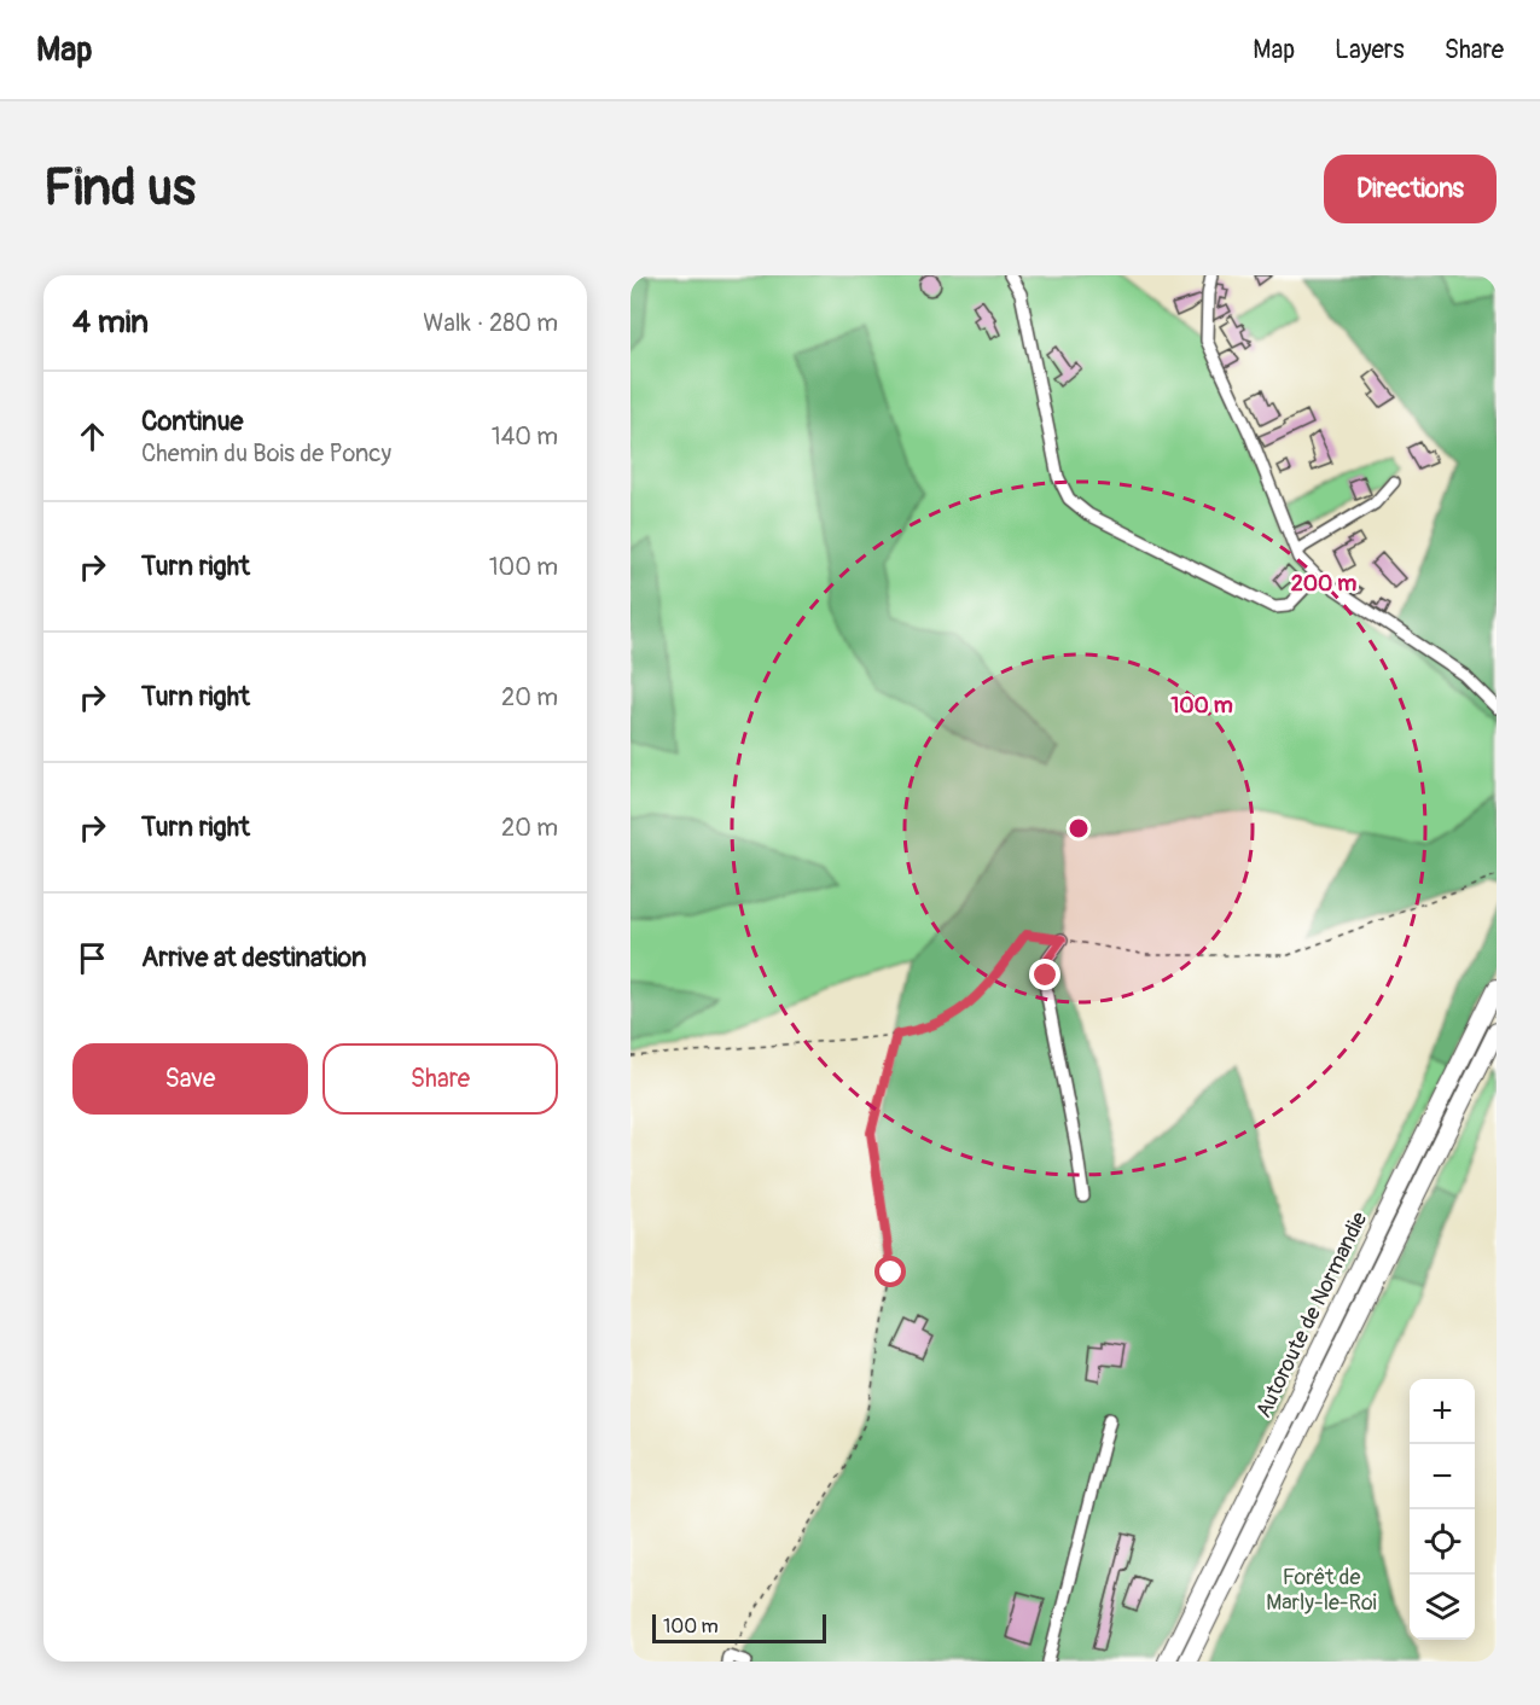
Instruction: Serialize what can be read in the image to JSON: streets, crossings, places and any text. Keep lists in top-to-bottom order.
{
  "streets": {
    "highway": ["Autoroute de Normandie"]
  },
  "parks": ["Forêt de Marly-le-Roi"],
  "scale_bar": "100 m",
  "page": {
    "header": "Map",
    "nav": ["Map", "Layers", "Share"],
    "buttons": [
      "Directions",
      ["Save", "Share"]
    ],
    "title": "Find us",
    "heading": ["4 min", "Walk · 280 m"],
    "list": [
      ["Continue", "Chemin du Bois de Poncy", "140 m"],
      ["Turn right", "100 m"],
      ["Turn right", "20 m"],
      ["Turn right", "20 m"],
      "Arrive at destination"
    ],
    "map_buttons": ["+", "−"],
    "scale": "100 m"
  },
  "rings": ["200 m", "100 m"]
}
